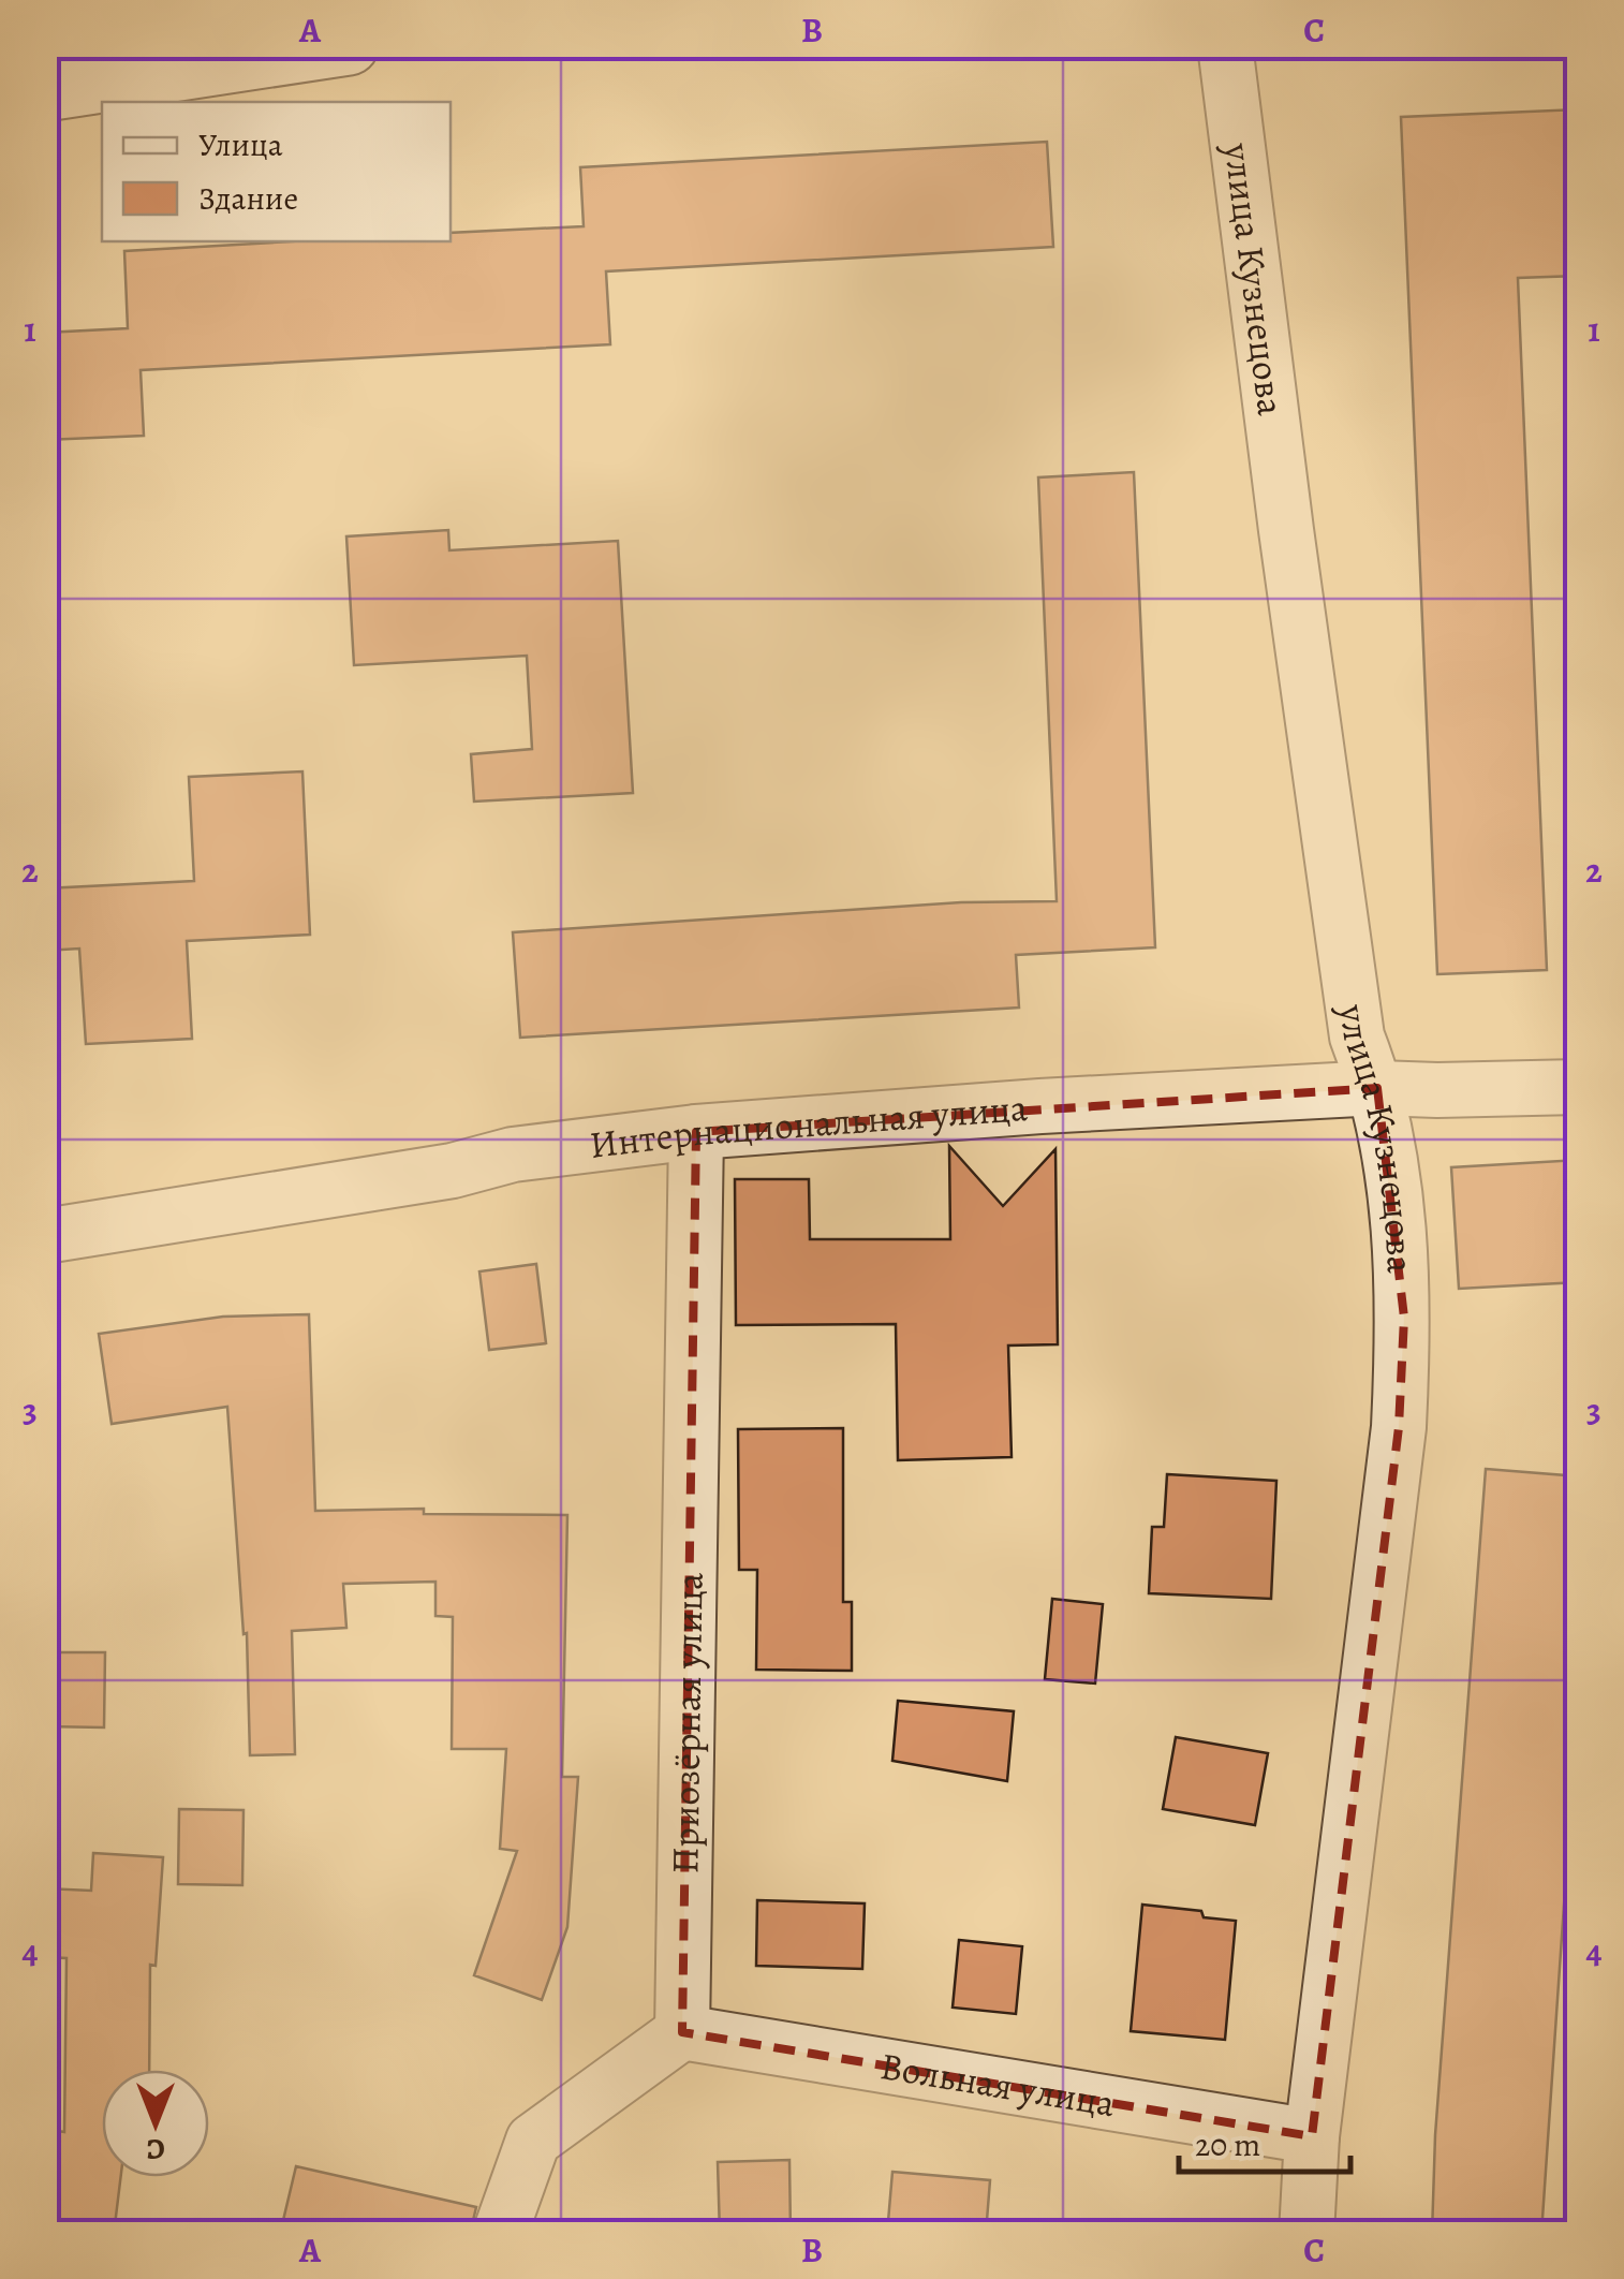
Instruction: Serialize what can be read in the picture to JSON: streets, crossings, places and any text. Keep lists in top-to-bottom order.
{
  "streets": {
    "street": [
      "улица Кузнецова",
      "Интернациональная улица",
      "Приозёрная улица",
      "Вольная улица"
    ]
  },
  "crossings": [
    ["улица Кузнецова", "Интернациональная улица"],
    ["улица Кузнецова", "Вольная улица"],
    ["Интернациональная улица", "Приозёрная улица"],
    ["Приозёрная улица", "Вольная улица"]
  ],
  "legend": ["Улица", "Здание"],
  "scale_bar": "20 m",
  "north": "bottom",
  "grid": {
    "columns": ["A", "B", "C"],
    "rows": [
      "1",
      "2",
      "3",
      "4"
    ]
  }
}
